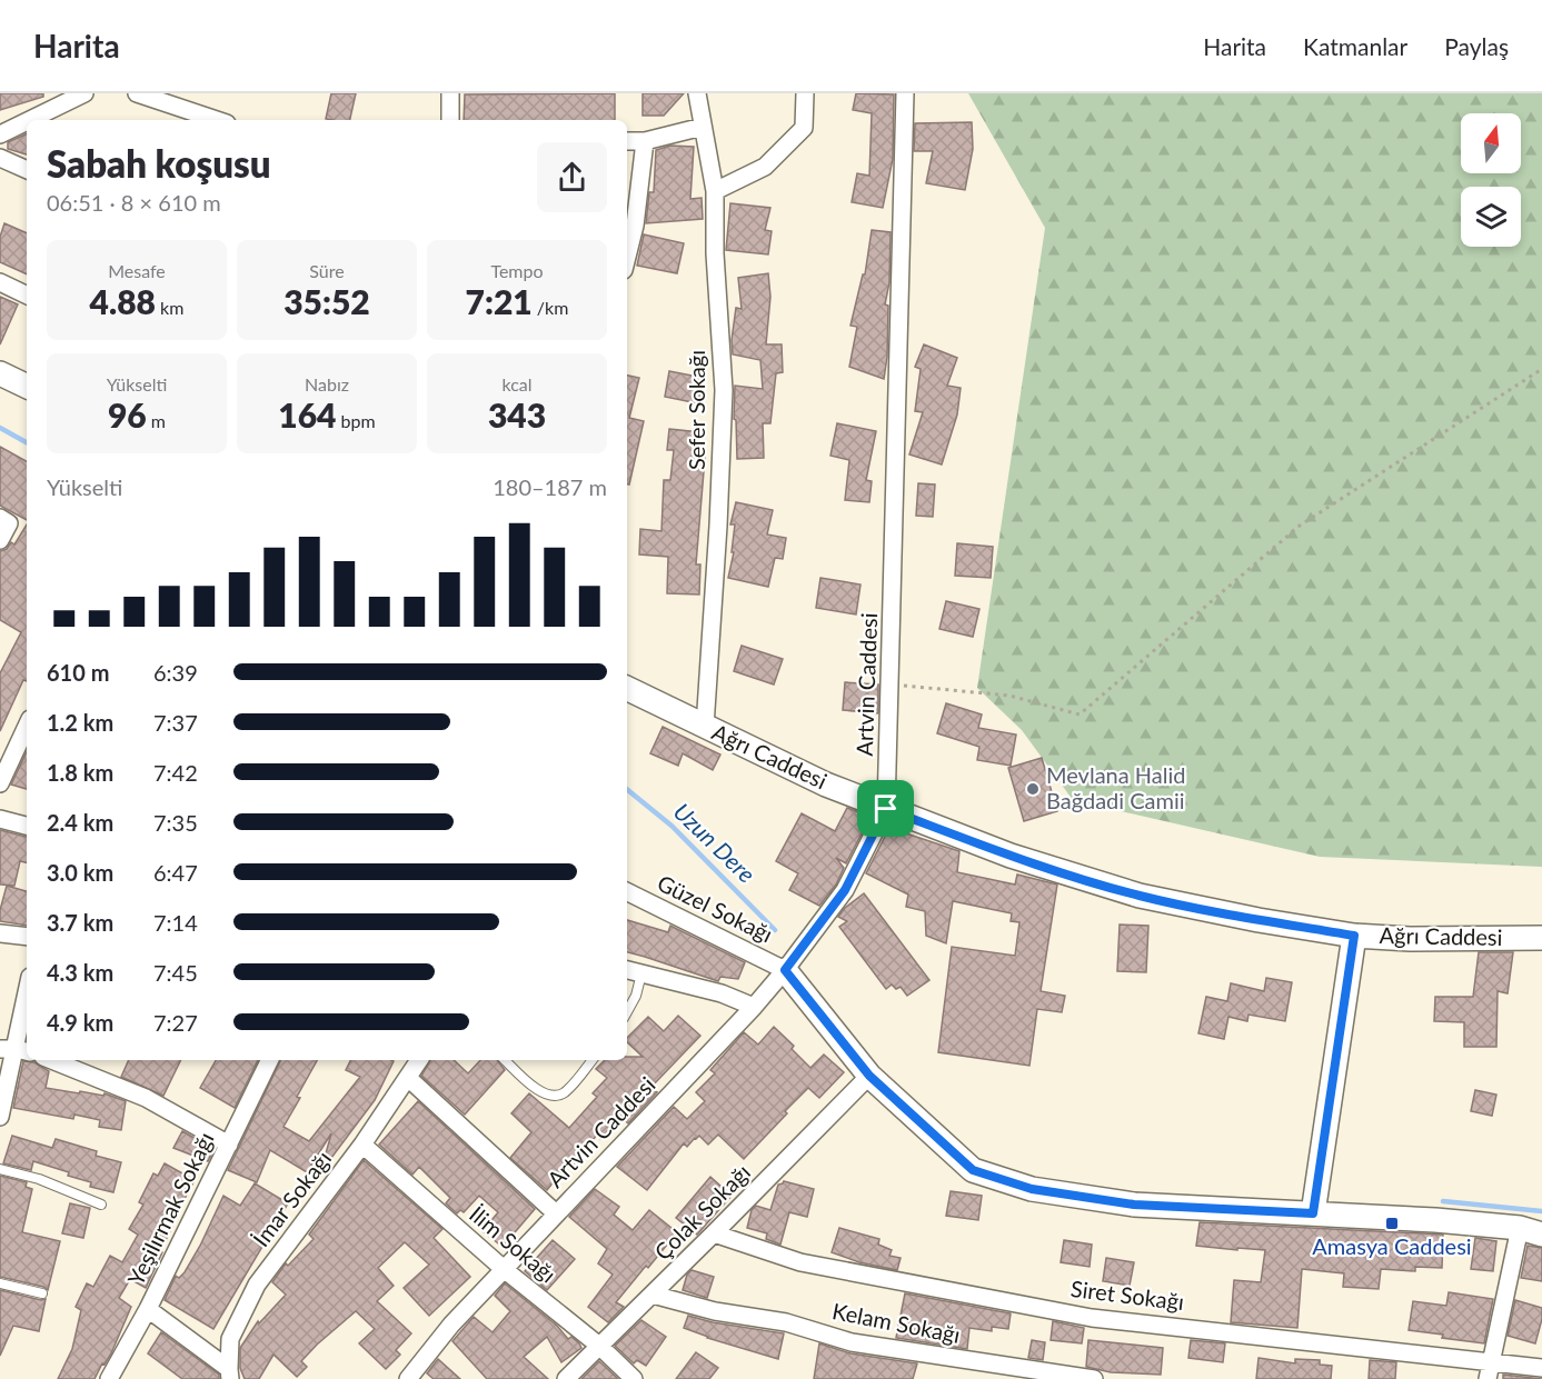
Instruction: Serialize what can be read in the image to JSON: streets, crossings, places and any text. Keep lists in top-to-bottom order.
{
  "streets": {
    "street": [
      "Sefer Sokağı",
      "Artvin Caddesi",
      "Ağrı Caddesi",
      "Güzel Sokağı",
      "İmar Sokağı",
      "Yeşilırmak Sokağı",
      "Çolak Sokağı",
      "İlim Sokağı",
      "Siret Sokağı",
      "Kelam Sokağı"
    ]
  },
  "crossings": [
    ["Sefer Sokağı", "Ağrı Caddesi"],
    ["Artvin Caddesi", "Ağrı Caddesi"],
    ["Artvin Caddesi", "Güzel Sokağı"],
    ["Artvin Caddesi", "İlim Sokağı"],
    ["İmar Sokağı", "İlim Sokağı"],
    ["Çolak Sokağı", "İlim Sokağı"],
    ["Çolak Sokağı", "Siret Sokağı"],
    ["Çolak Sokağı", "Kelam Sokağı"]
  ],
  "water": ["Uzun Dere"],
  "places": {
    "other": ["Mevlana Halid Bağdadi Camii"],
    "transit": ["Amasya Caddesi"]
  },
  "north": "top",
  "page": {
    "header": "Harita",
    "nav": ["Harita", "Katmanlar", "Paylaş"],
    "heading": ["Sabah koşusu", "06:51 · 8 × 610 m"],
    "stats": [
      ["Mesafe", "4.88 km"],
      ["Süre", "35:52"],
      ["Tempo", "7:21 /km"],
      ["Yükselti", "96 m"],
      ["Nabız", "164 bpm"],
      ["kcal", "343"]
    ],
    "chart": ["Yükselti", "180–187 m"],
    "list": [
      {
        "name": "610 m",
        "note": "6:39"
      },
      {
        "name": "1.2 km",
        "note": "7:37"
      },
      {
        "name": "1.8 km",
        "note": "7:42"
      },
      {
        "name": "2.4 km",
        "note": "7:35"
      },
      {
        "name": "3.0 km",
        "note": "6:47"
      },
      {
        "name": "3.7 km",
        "note": "7:14"
      },
      {
        "name": "4.3 km",
        "note": "7:45"
      },
      {
        "name": "4.9 km",
        "note": "7:27"
      }
    ]
  }
}
